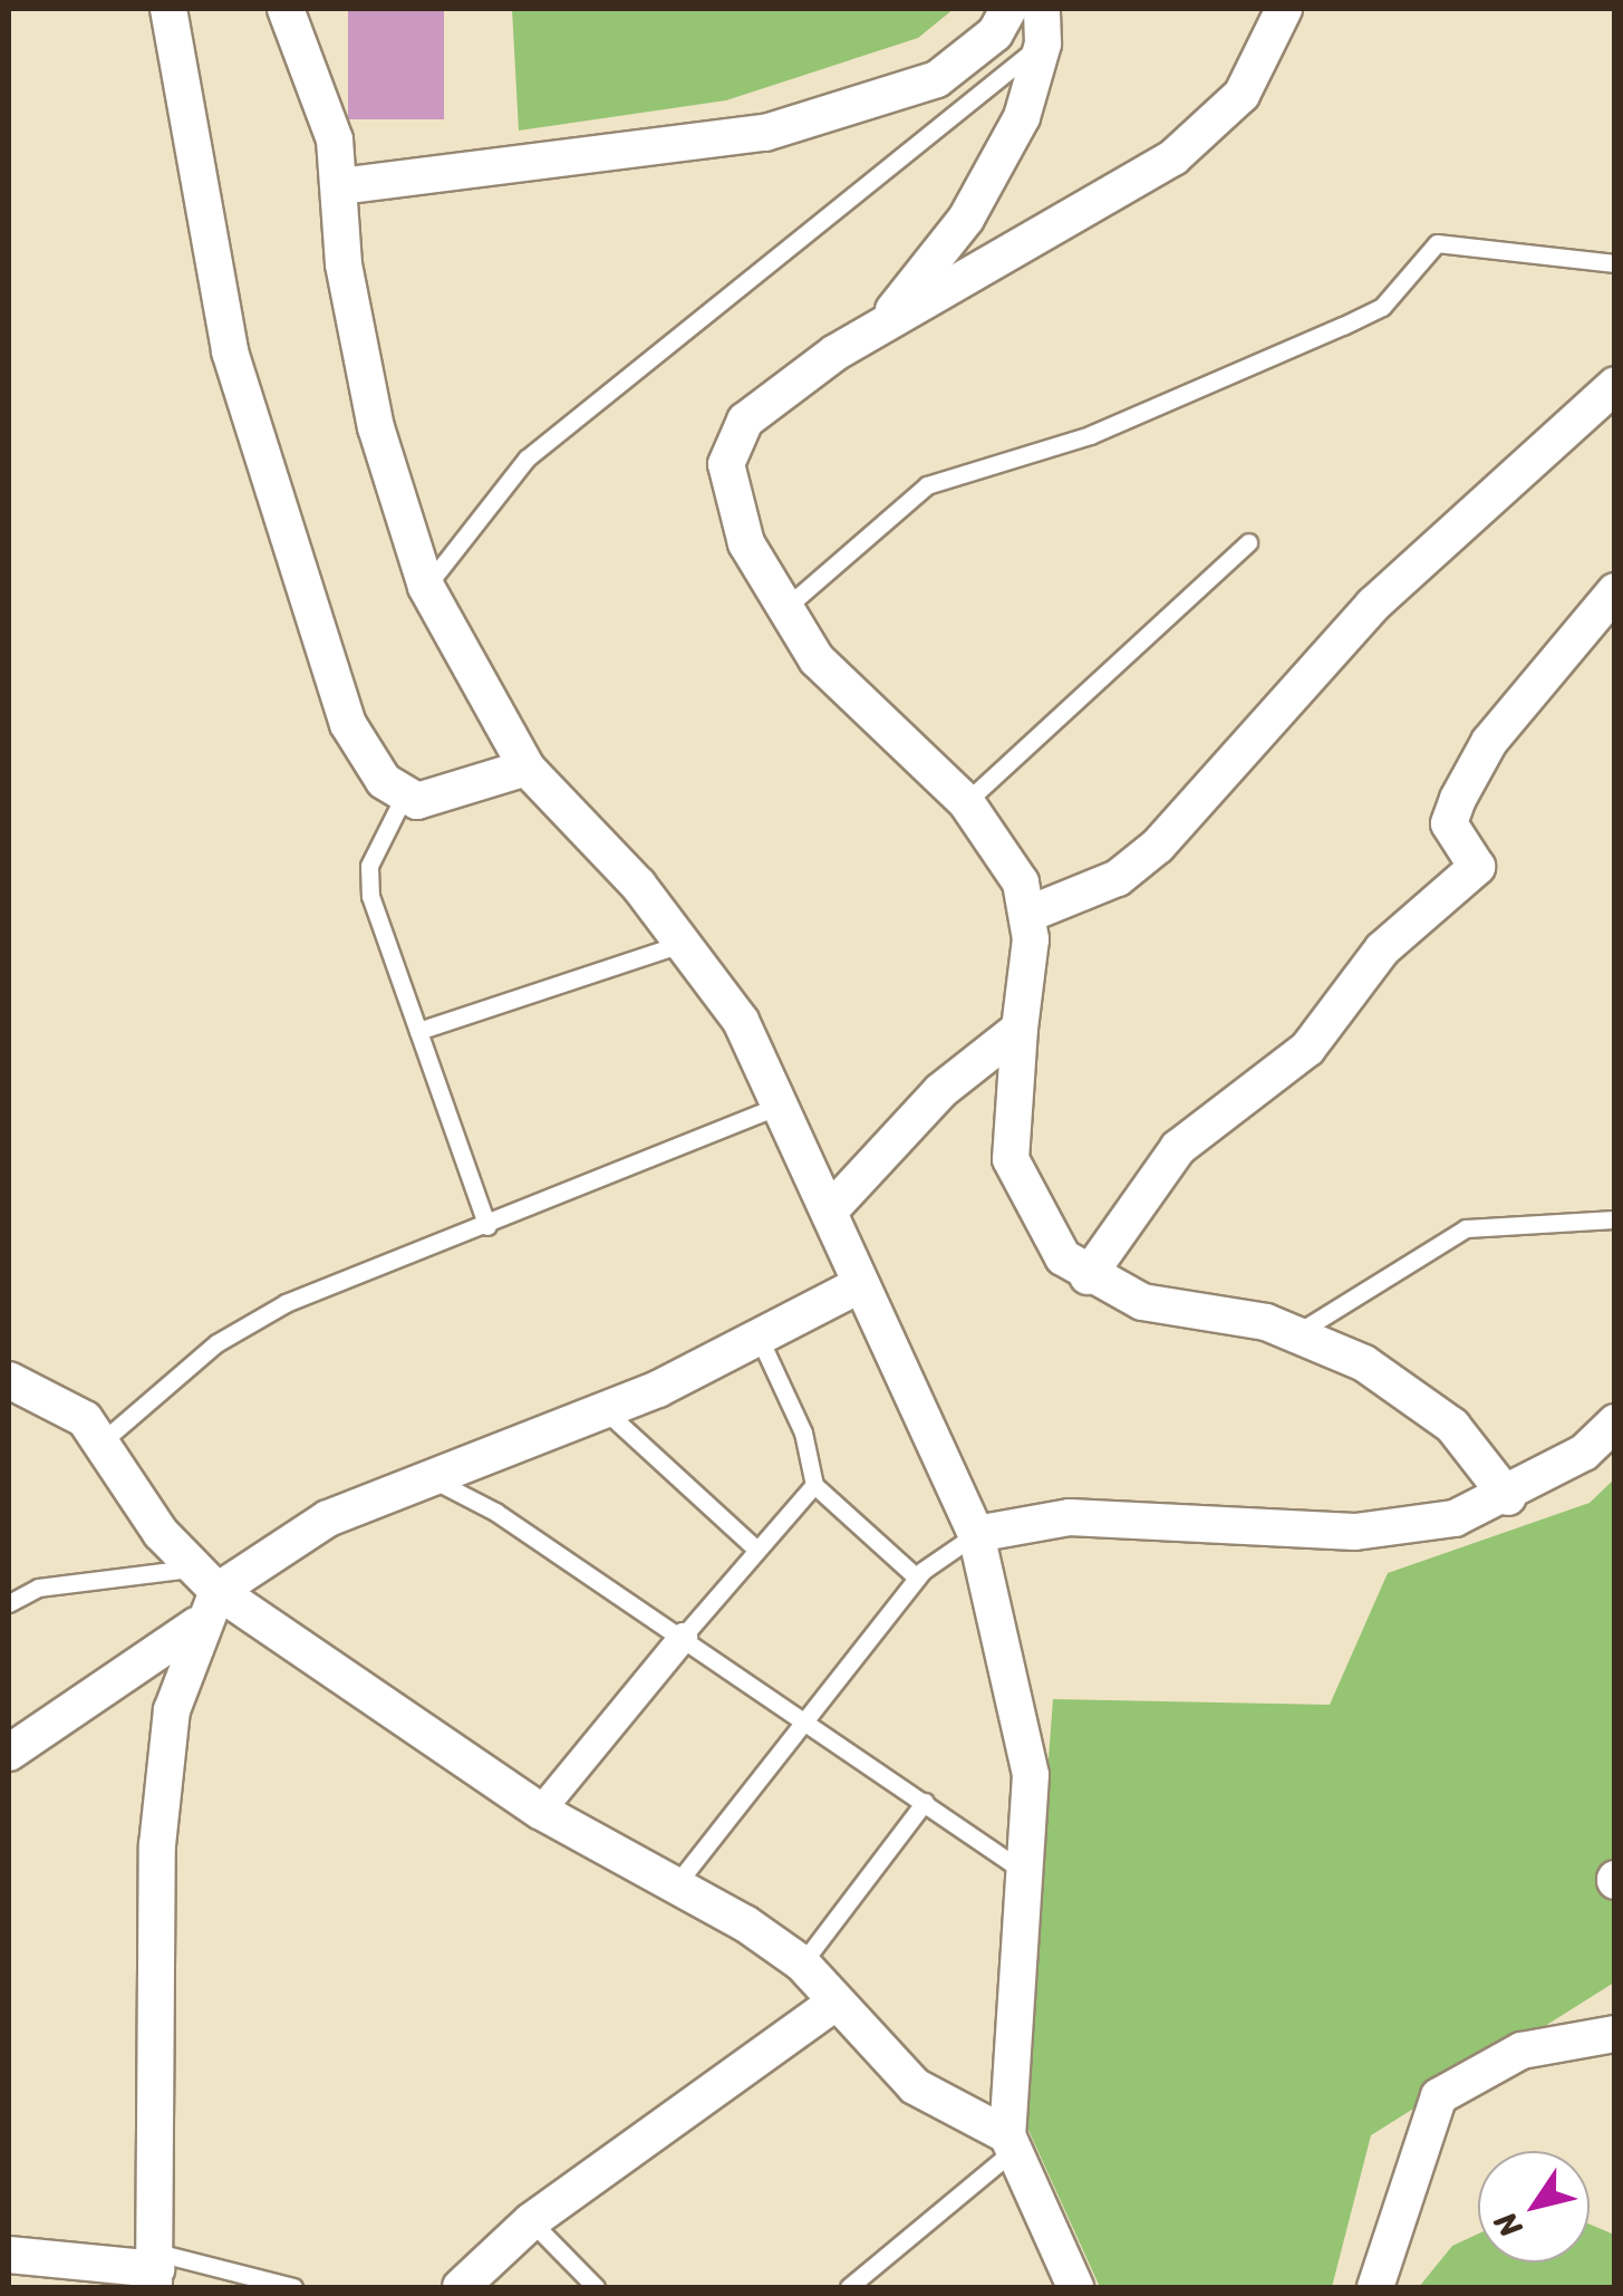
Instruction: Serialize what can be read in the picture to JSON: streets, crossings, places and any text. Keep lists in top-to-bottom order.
{
  "north": "bottom left"
}
